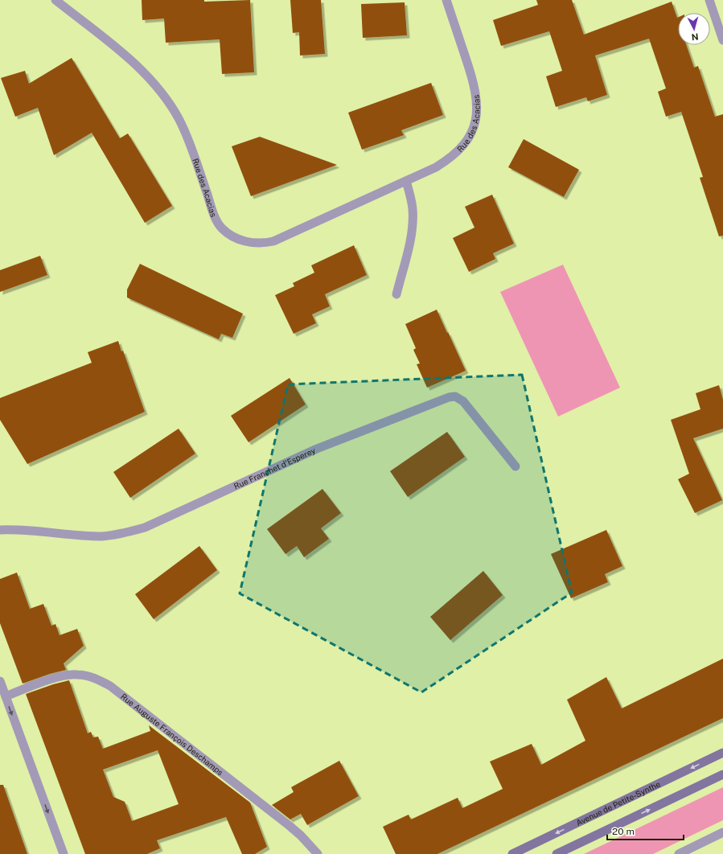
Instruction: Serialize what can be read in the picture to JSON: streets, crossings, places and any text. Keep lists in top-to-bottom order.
{
  "streets": {
    "main road": ["Avenue de Petite-Synthe"],
    "street": ["Rue des Acacias", "Rue Franchet d'Esperey", "Rue Auguste François Deschamps"]
  },
  "scale_bar": "20 m",
  "north": "bottom"
}
